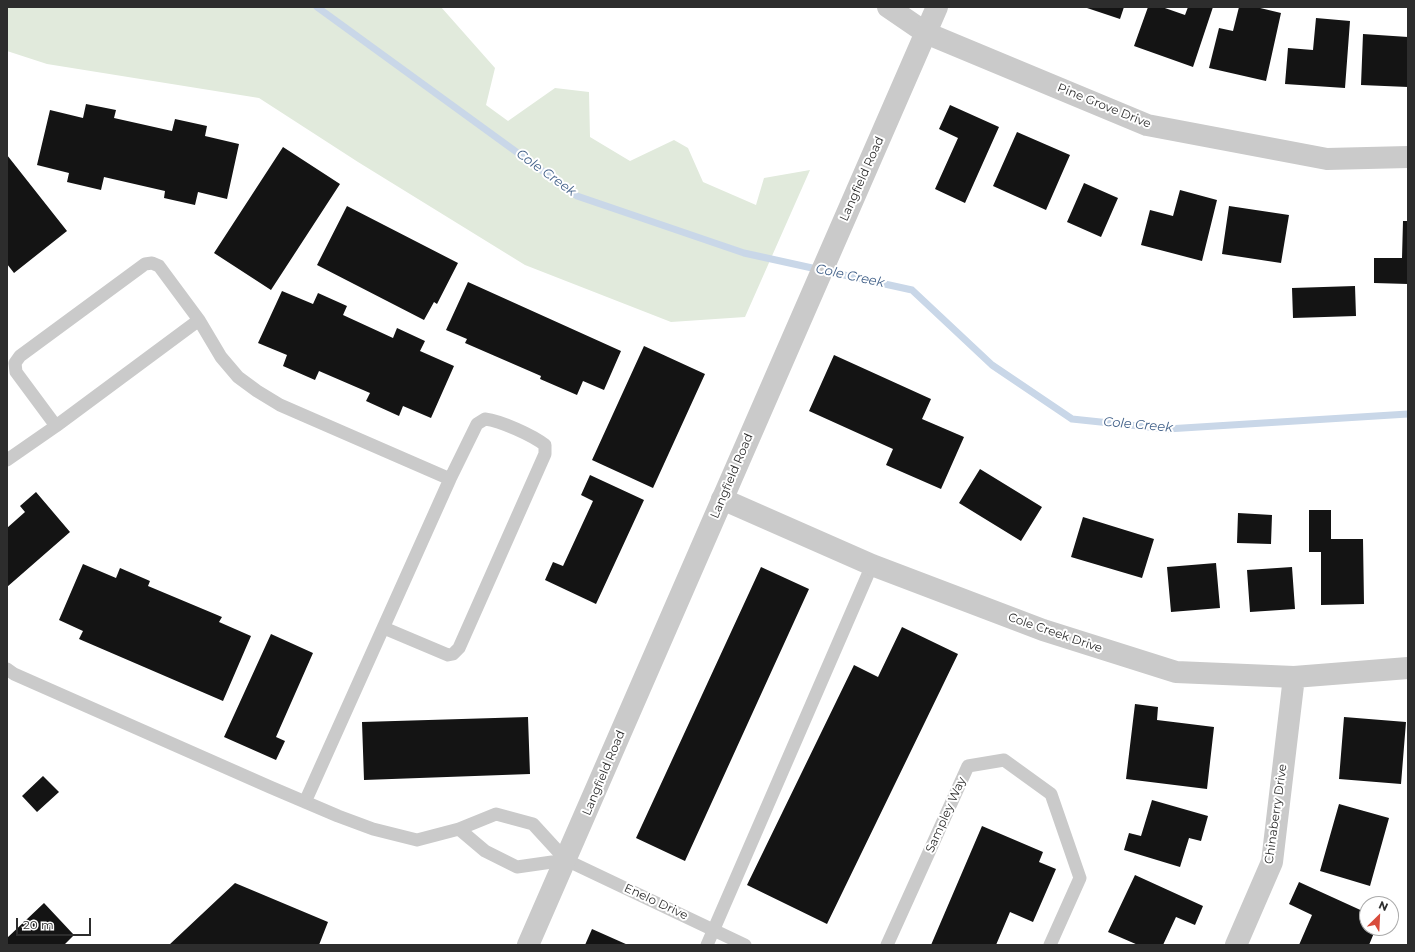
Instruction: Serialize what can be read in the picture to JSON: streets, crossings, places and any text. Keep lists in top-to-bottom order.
{
  "streets": {
    "street": [
      "Pine Grove Drive",
      "Langfield Road",
      "Cole Creek Drive",
      "Chinaberry Drive"
    ],
    "lane": ["Sampley Way", "Enelo Drive"]
  },
  "crossings": [
    ["Pine Grove Drive", "Langfield Road"],
    ["Langfield Road", "Cole Creek Drive"],
    ["Langfield Road", "Enelo Drive"],
    ["Cole Creek Drive", "Chinaberry Drive"]
  ],
  "water": ["Cole Creek"],
  "scale_bar": "20 m",
  "north": "top right"
}
